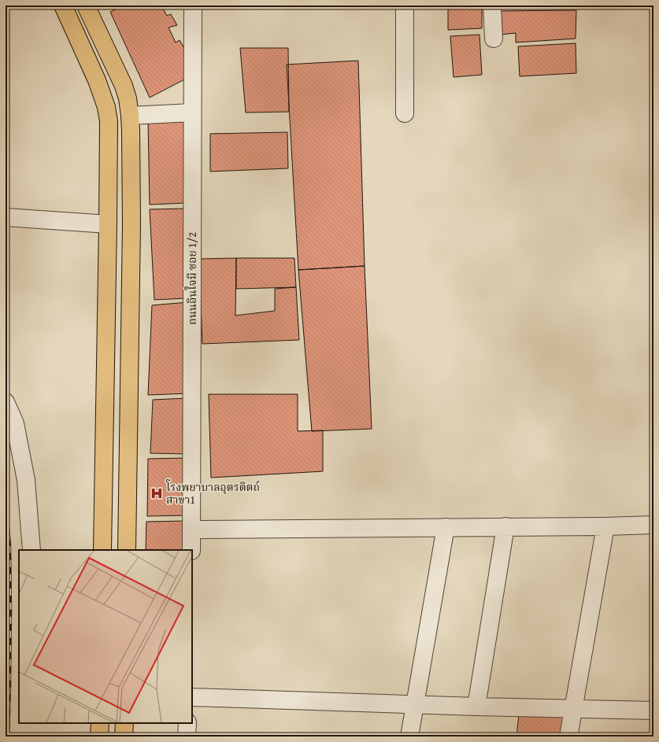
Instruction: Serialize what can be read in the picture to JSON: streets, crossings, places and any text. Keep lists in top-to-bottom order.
{
  "streets": {
    "street": ["ถนนอินใจมี ซอย 1/2"]
  },
  "places": {
    "hospital": ["โรงพยาบาลอุตรดิตถ์ สาขา1"]
  }
}
